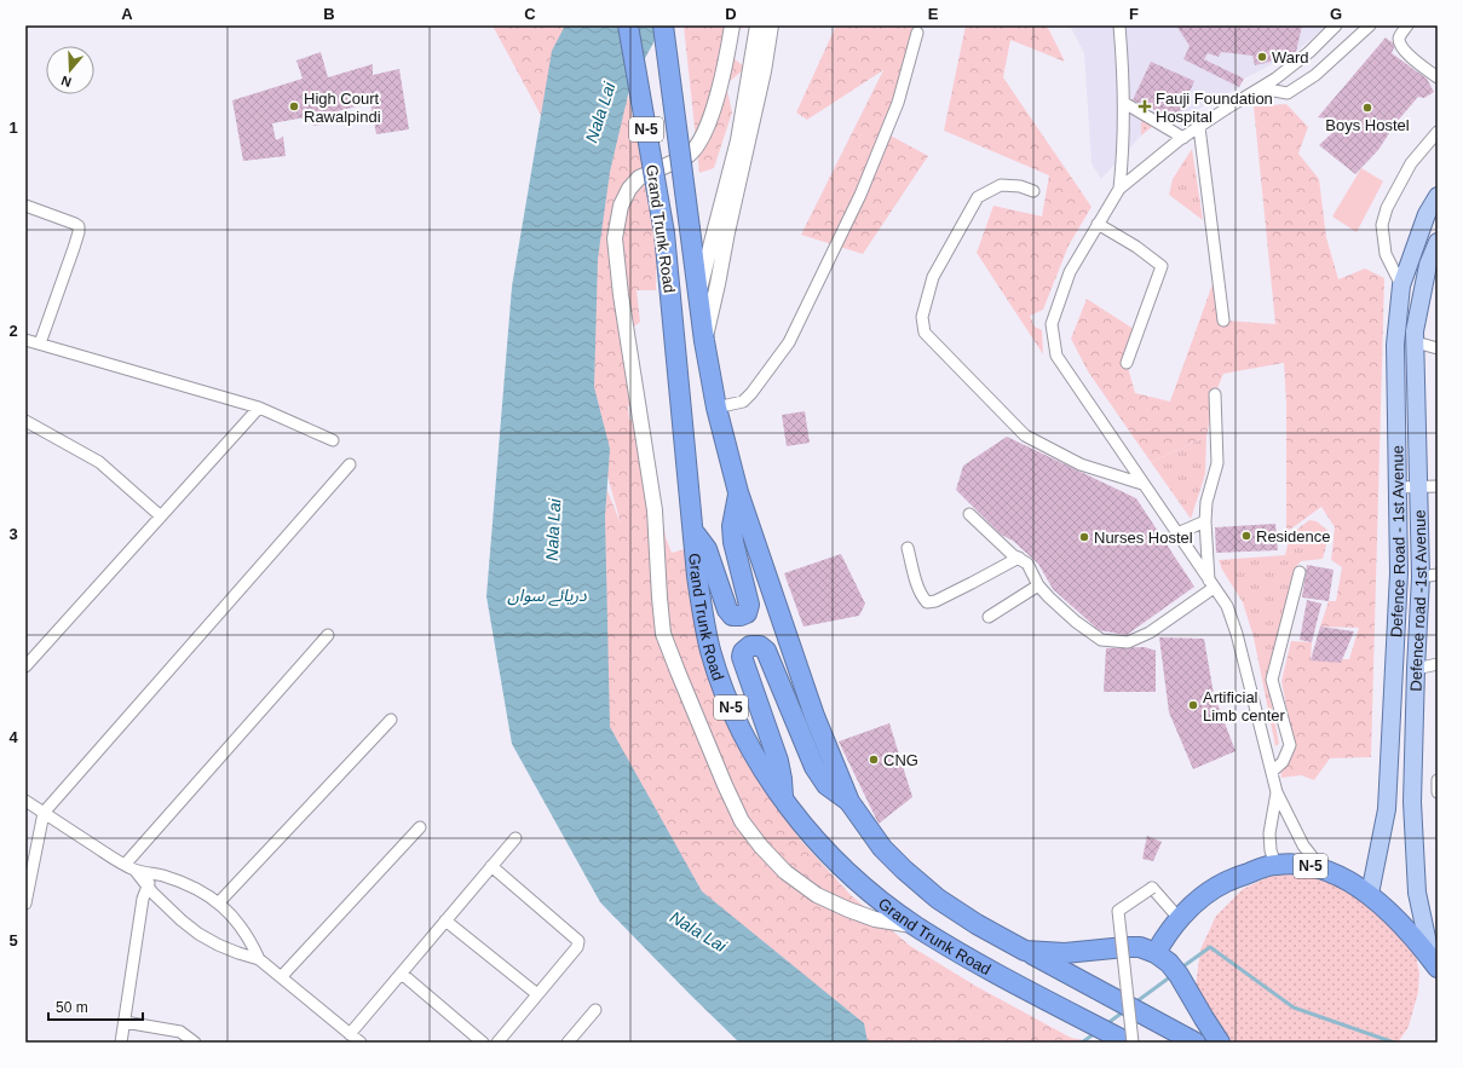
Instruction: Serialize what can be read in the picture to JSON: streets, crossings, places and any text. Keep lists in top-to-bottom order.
{
  "streets": {
    "highway": ["N-5", "Grand Trunk Road"],
    "main road": ["Defence Road - 1st Avenue", "Defence road -1st Avenue"]
  },
  "crossings": [
    ["N-5", "Grand Trunk Road"],
    ["N-5", "Defence Road - 1st Avenue"],
    ["N-5", "Defence road -1st Avenue"]
  ],
  "water": ["Nala Lai", "دریائے سواں"],
  "places": {
    "other": [
      "Ward",
      "High Court Rawalpindi",
      "Boys Hostel",
      "Residence",
      "Nurses Hostel",
      "Artificial Limb center",
      "CNG"
    ],
    "health": ["Fauji Foundation Hospital"]
  },
  "scale_bar": "50 m",
  "north": "bottom",
  "grid": {
    "columns": [
      "A",
      "B",
      "C",
      "D",
      "E",
      "F",
      "G"
    ],
    "rows": [
      "1",
      "2",
      "3",
      "4",
      "5"
    ]
  }
}
